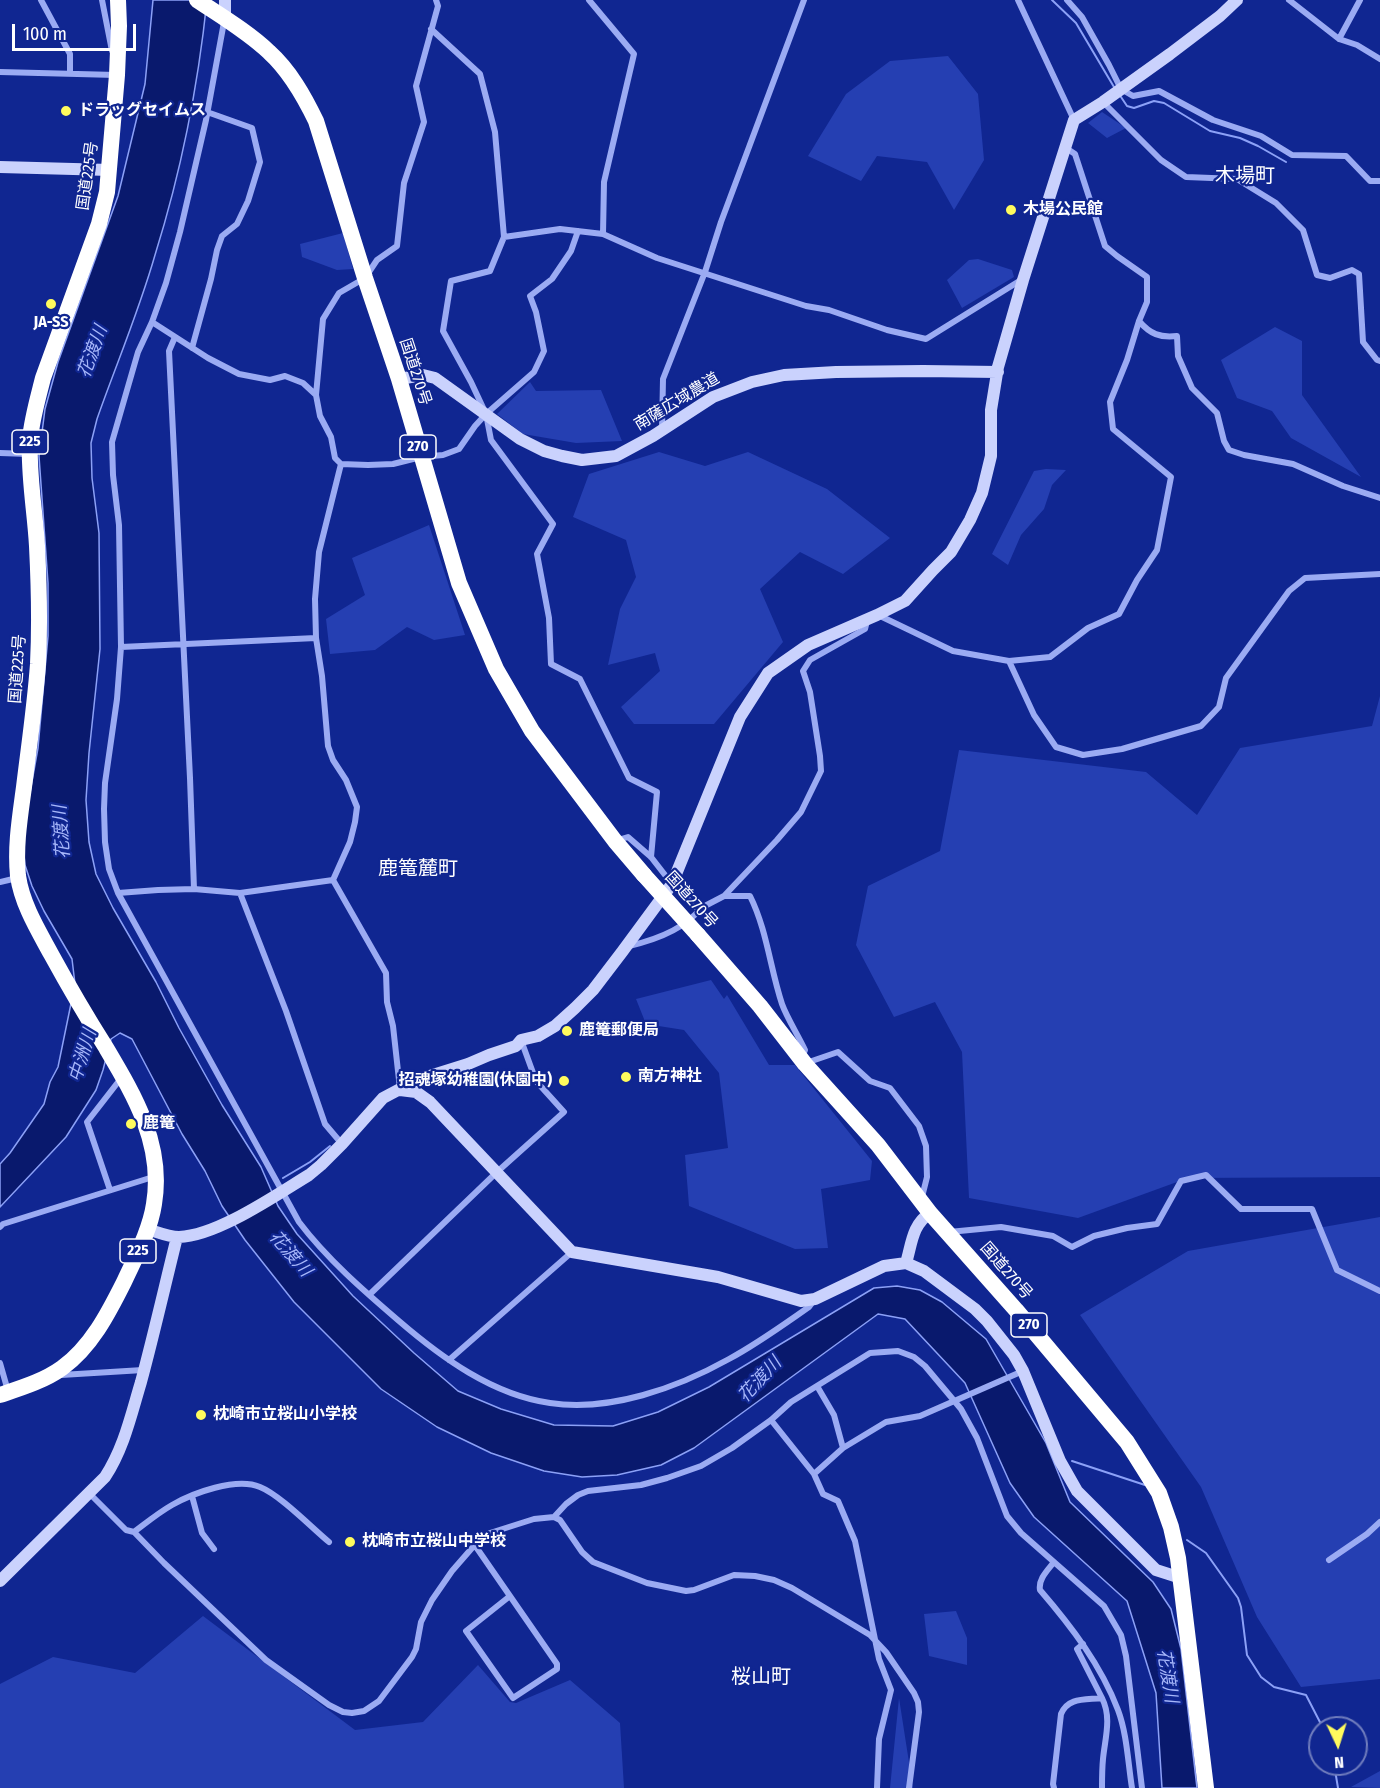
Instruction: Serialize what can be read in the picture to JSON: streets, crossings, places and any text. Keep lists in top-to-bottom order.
{
  "streets": {
    "highway": [
      "国道225号",
      "国道270号",
      "225",
      "270"
    ],
    "street": ["南薩広域農道"]
  },
  "crossings": [
    ["国道270号", "南薩広域農道"]
  ],
  "districts": ["木場町", "鹿篭麓町", "桜山町"],
  "water": ["花渡川", "中洲川"],
  "places": [
    "ドラッグセイムス",
    "木場公民館",
    "JA-SS",
    "鹿篭郵便局",
    "南方神社",
    "招魂塚幼稚園(休園中)",
    "鹿篭",
    "枕崎市立桜山小学校",
    "枕崎市立桜山中学校"
  ],
  "scale_bar": "100 m",
  "north": "bottom"
}
